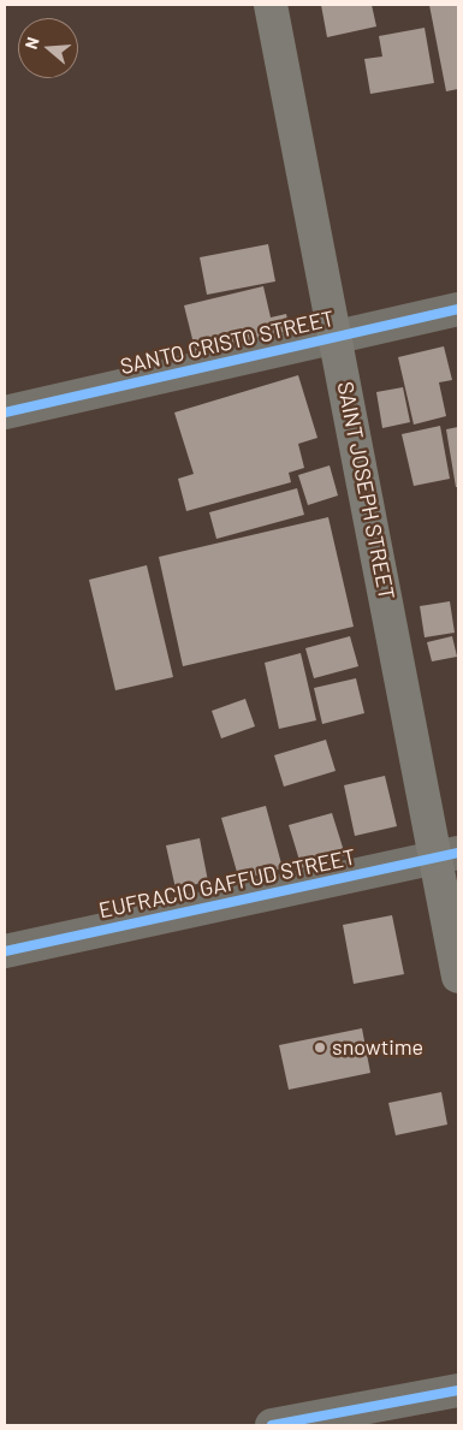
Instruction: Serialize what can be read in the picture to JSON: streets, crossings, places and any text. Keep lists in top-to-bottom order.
{
  "streets": {
    "main road": ["SAINT JOSEPH STREET"],
    "street": ["SANTO CRISTO STREET", "EUFRACIO GAFFUD STREET"]
  },
  "crossings": [
    ["SANTO CRISTO STREET", "SAINT JOSEPH STREET"],
    ["SAINT JOSEPH STREET", "EUFRACIO GAFFUD STREET"]
  ],
  "places": ["snowtime"],
  "north": "left"
}
